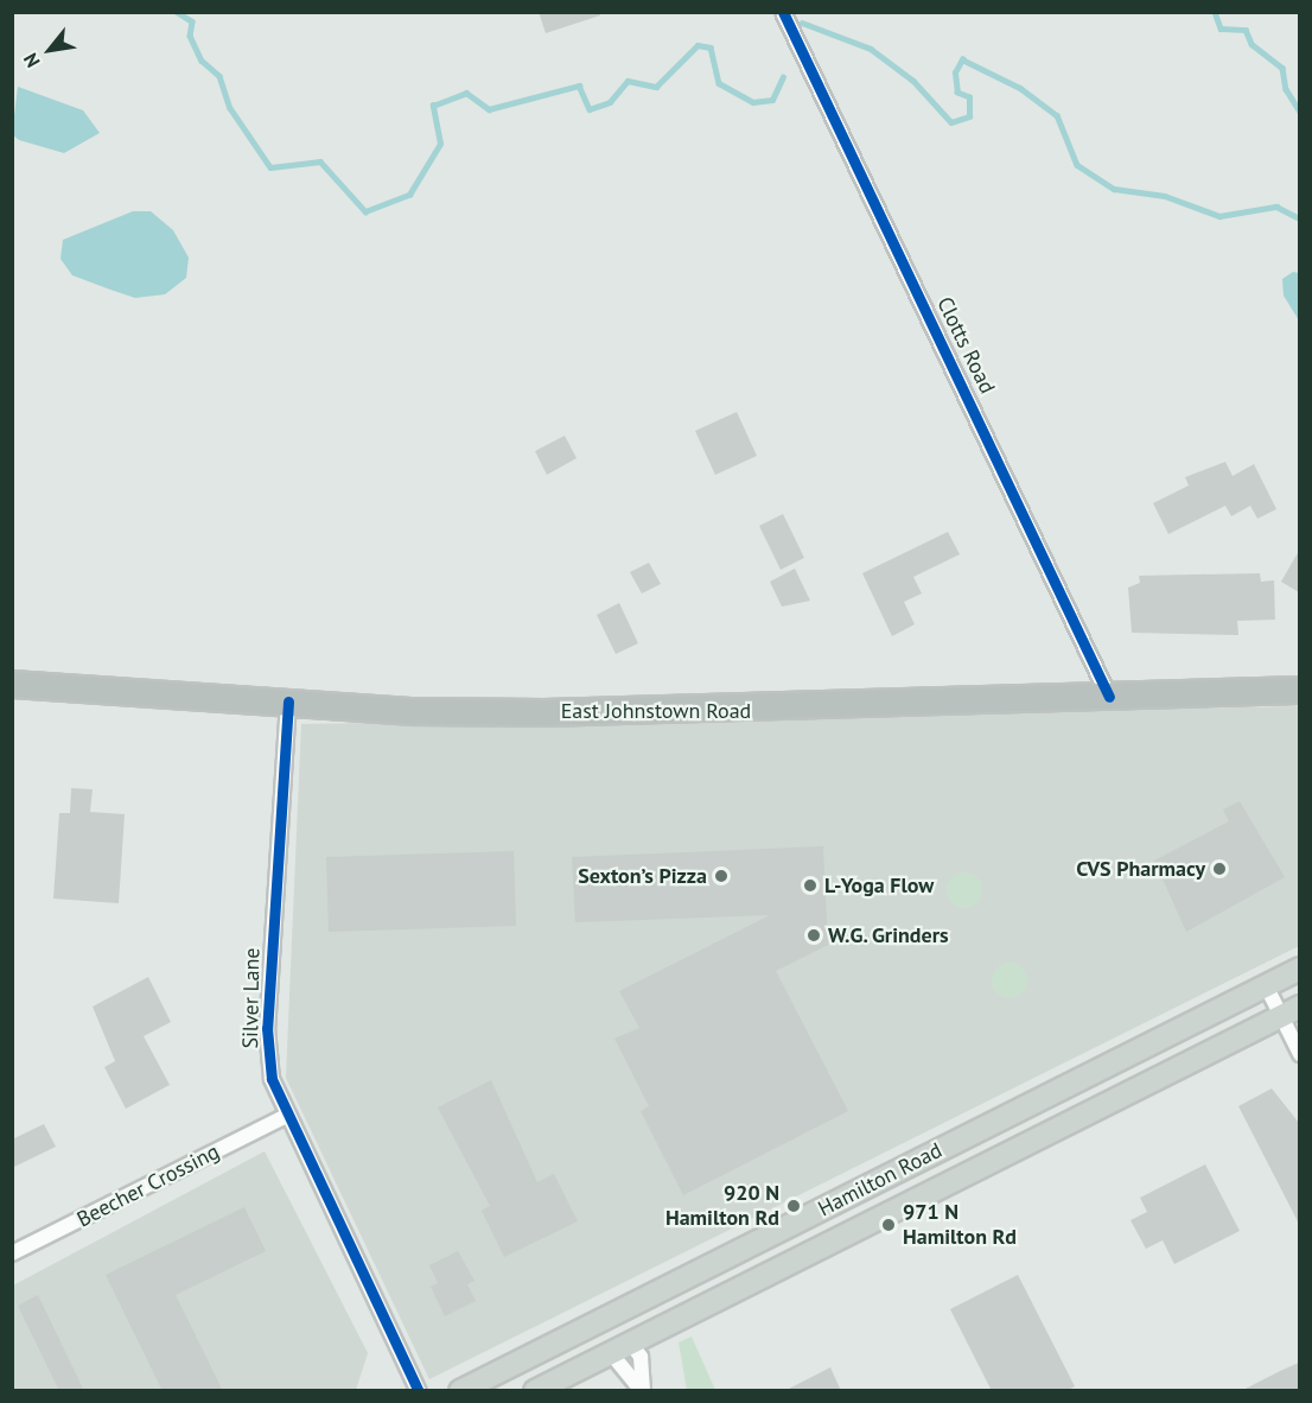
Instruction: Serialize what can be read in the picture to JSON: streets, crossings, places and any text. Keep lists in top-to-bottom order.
{
  "streets": {
    "highway": ["East Johnstown Road"],
    "main road": ["Hamilton Road"],
    "street": ["Clotts Road", "Silver Lane", "Beecher Crossing"]
  },
  "crossings": [
    ["Clotts Road", "East Johnstown Road"],
    ["East Johnstown Road", "Silver Lane"],
    ["Silver Lane", "Beecher Crossing"]
  ],
  "places": [
    "CVS Pharmacy",
    "Sexton’s Pizza",
    "L-Yoga Flow",
    "W.G. Grinders",
    "920 N Hamilton Rd",
    "971 N Hamilton Rd"
  ],
  "north": "bottom left"
}
